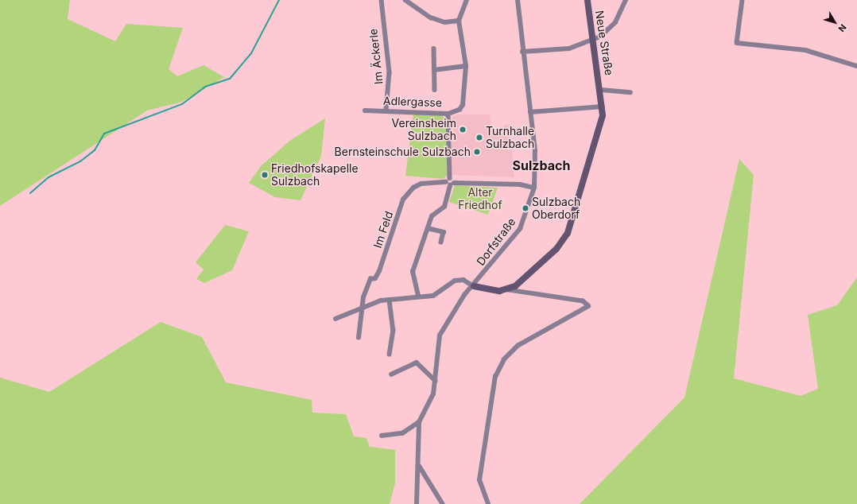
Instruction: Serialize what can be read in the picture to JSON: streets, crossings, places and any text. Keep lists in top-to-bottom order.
{
  "streets": {
    "street": [
      "Neue Straße",
      "Im Äckerle",
      "Adlergasse",
      "Im Feld",
      "Dorfstraße"
    ]
  },
  "crossings": [
    ["Im Äckerle", "Adlergasse"]
  ],
  "districts": ["Sulzbach"],
  "parks": ["Alter Friedhof"],
  "places": [
    "Vereinsheim Sulzbach",
    "Turnhalle Sulzbach",
    "Bernsteinschule Sulzbach",
    "Friedhofskapelle Sulzbach",
    "Sulzbach Oberdorf"
  ],
  "north": "bottom right"
}
